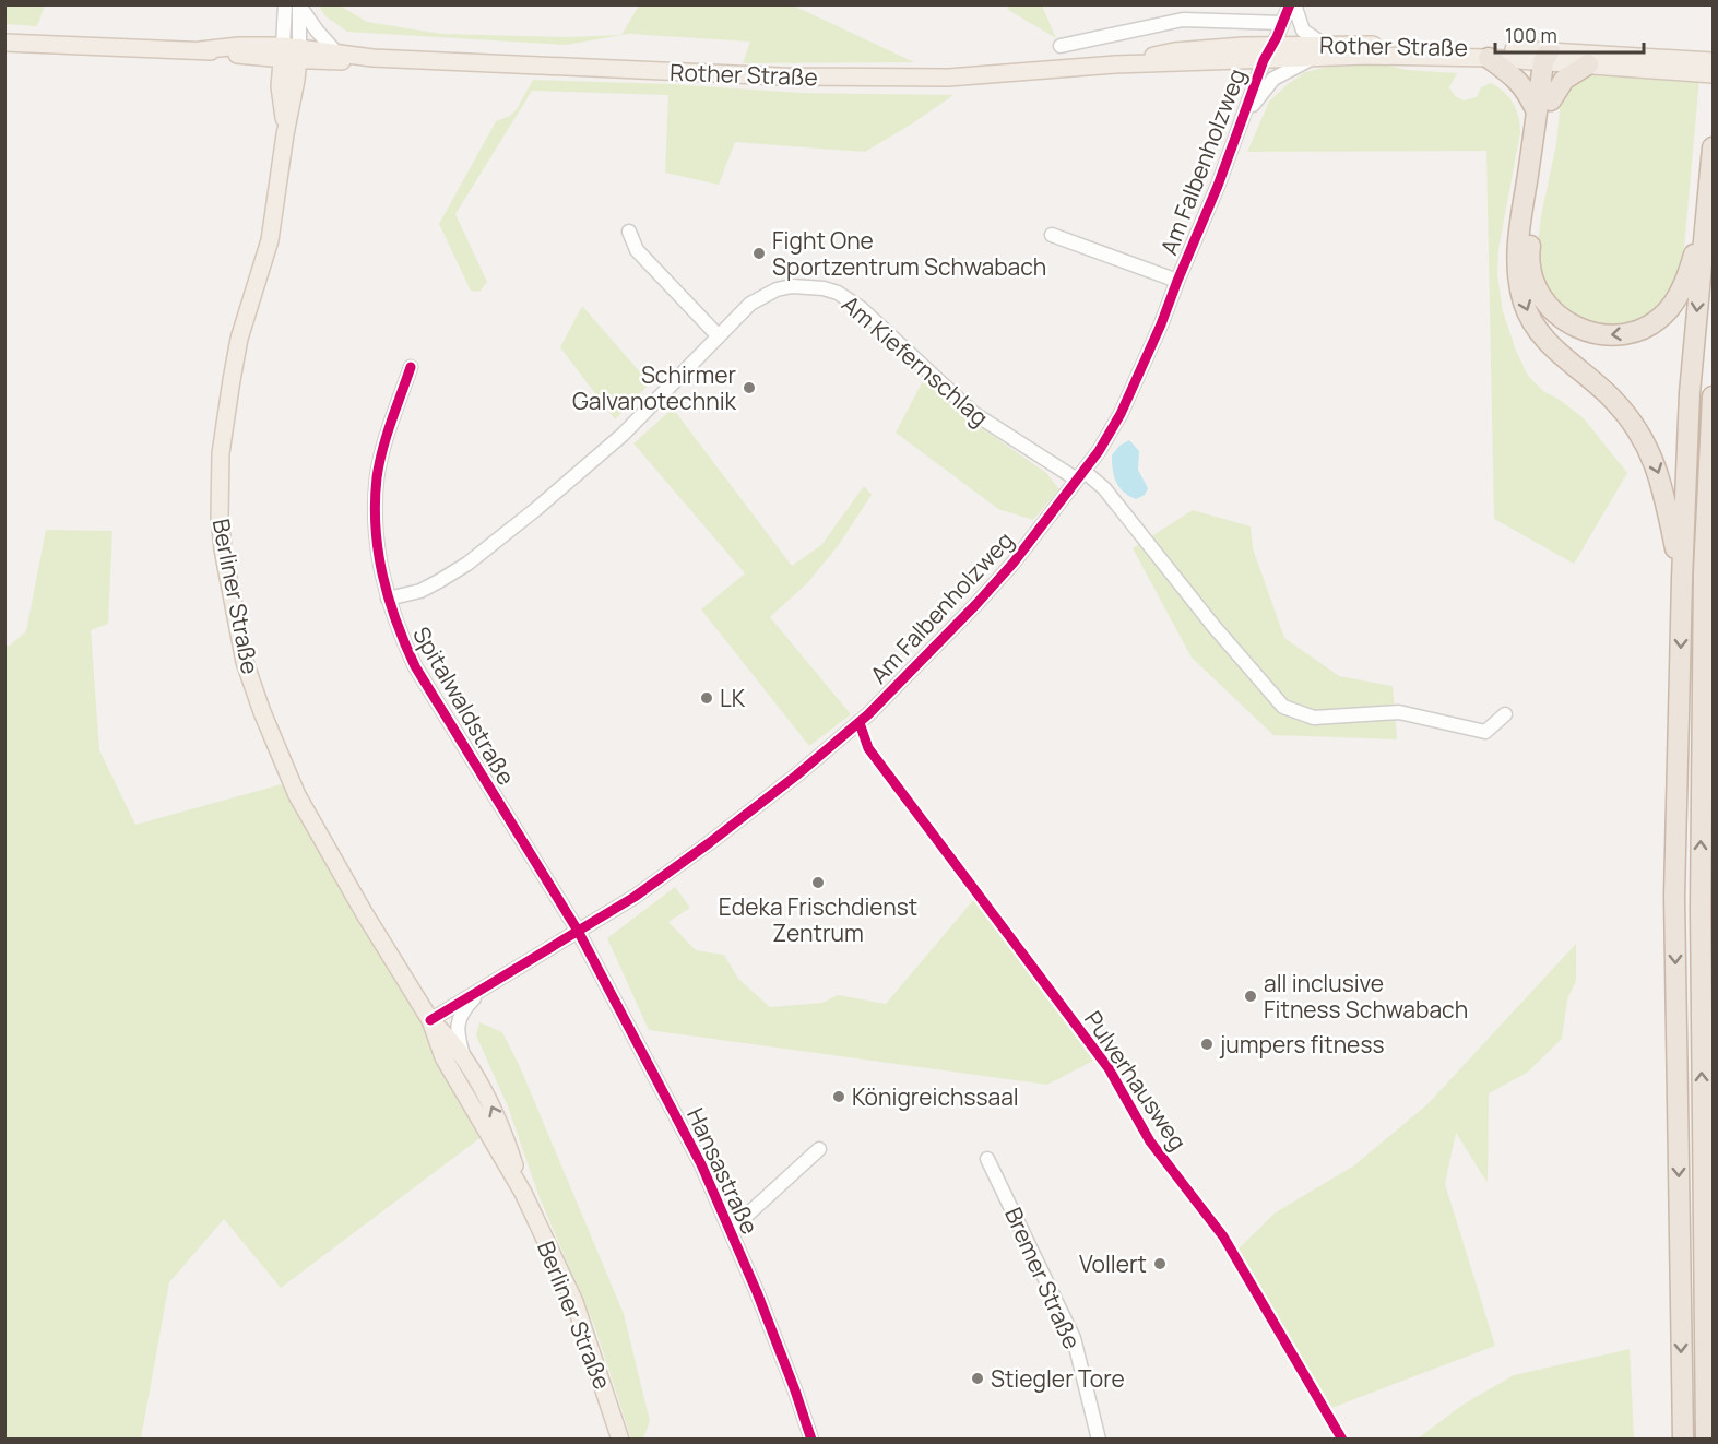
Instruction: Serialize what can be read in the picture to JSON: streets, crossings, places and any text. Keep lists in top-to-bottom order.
{
  "streets": {
    "main road": ["Rother Straße", "Berliner Straße"],
    "street": [
      "Am Falbenholzweg",
      "Am Kiefernschlag",
      "Spitalwaldstraße",
      "Hansastraße",
      "Bremer Straße"
    ],
    "cycle path": ["Pulverhausweg"]
  },
  "crossings": [
    ["Rother Straße", "Am Falbenholzweg"],
    ["Rother Straße", "Berliner Straße"],
    ["Am Falbenholzweg", "Am Kiefernschlag"],
    ["Am Falbenholzweg", "Berliner Straße"],
    ["Am Falbenholzweg", "Spitalwaldstraße"],
    ["Am Falbenholzweg", "Hansastraße"],
    ["Am Kiefernschlag", "Spitalwaldstraße"],
    ["Spitalwaldstraße", "Hansastraße"]
  ],
  "places": [
    "Fight One Sportzentrum Schwabach",
    "Schirmer Galvanotechnik",
    "LK",
    "Edeka Frischdienst Zentrum",
    "all inclusive Fitness Schwabach",
    "jumpers fitness",
    "Königreichssaal",
    "Vollert",
    "Stiegler Tore"
  ],
  "scale_bar": "100 m"
}
